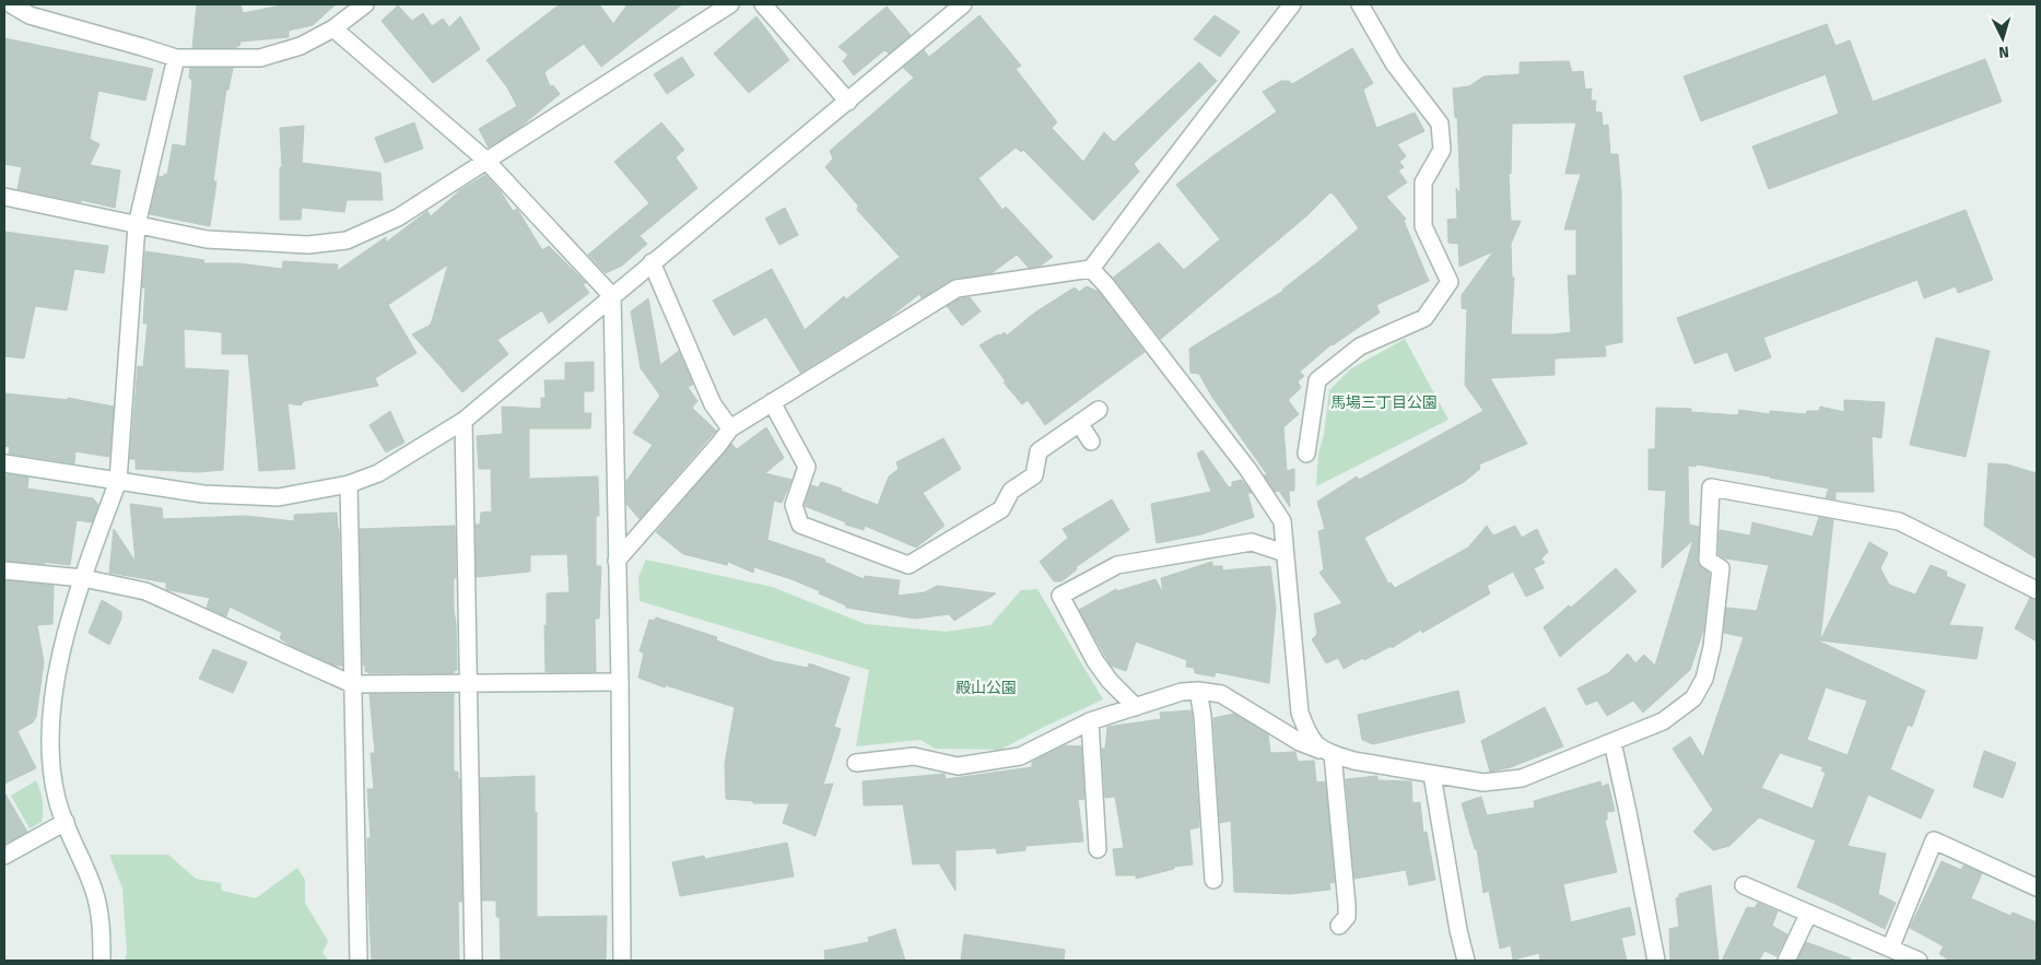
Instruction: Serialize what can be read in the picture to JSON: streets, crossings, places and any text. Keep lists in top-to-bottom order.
{
  "parks": ["馬場三丁目公園", "殿山公園"],
  "north": "bottom"
}
